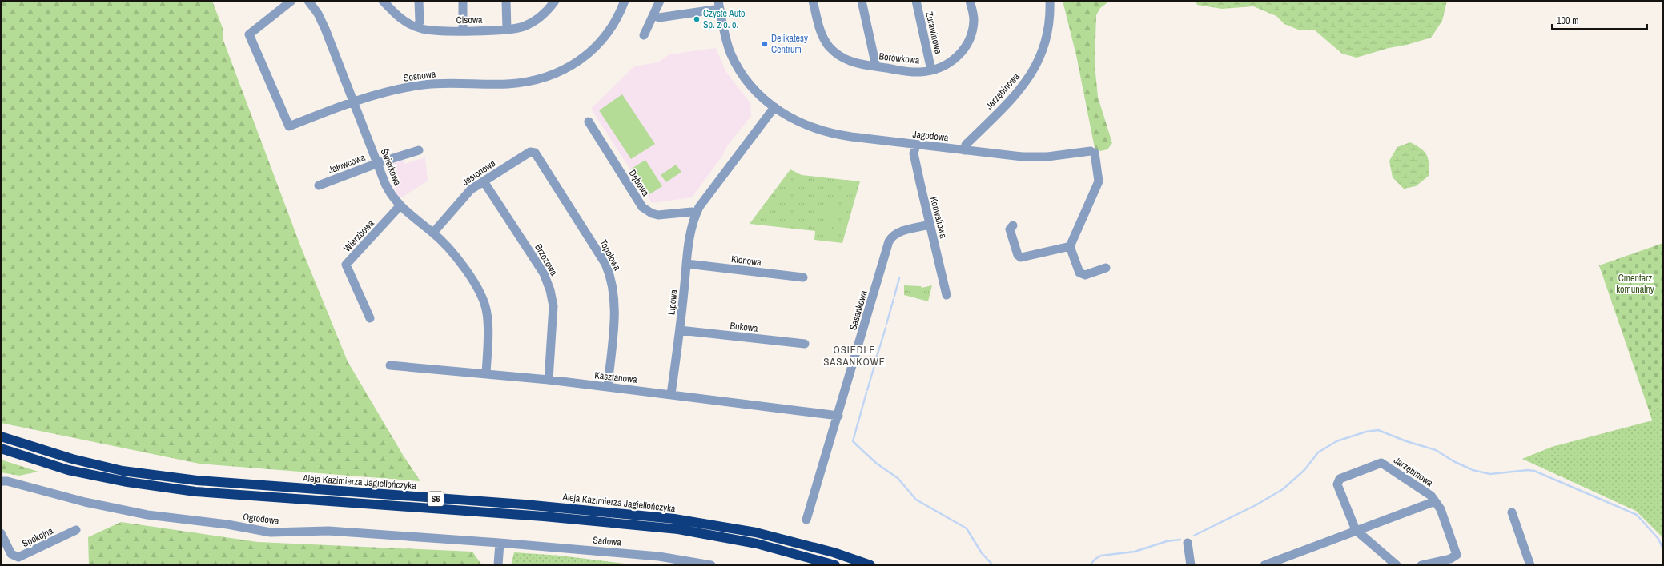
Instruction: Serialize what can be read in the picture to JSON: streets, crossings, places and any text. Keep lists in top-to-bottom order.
{
  "streets": {
    "highway": ["Aleja Kazimierza Jagiellończyka", "S6"],
    "street": [
      "Cisowa",
      "Żurawinowa",
      "Borówkowa",
      "Sosnowa",
      "Jarzębinowa",
      "Jagodowa",
      "Jałowcowa",
      "Świerkowa",
      "Jesionowa",
      "Dębowa",
      "Konwaliowa",
      "Wierzbowa",
      "Topolowa",
      "Brzozowa",
      "Klonowa",
      "Lipowa",
      "Sasankowa",
      "Bukowa",
      "Kasztanowa",
      "Ogrodowa",
      "Spokojna",
      "Sadowa"
    ]
  },
  "crossings": [
    ["Żurawinowa", "Borówkowa"],
    ["Sosnowa", "Świerkowa"],
    ["Jarzębinowa", "Jagodowa"],
    ["Jagodowa", "Konwaliowa"],
    ["Jagodowa", "Lipowa"],
    ["Jałowcowa", "Świerkowa"],
    ["Świerkowa", "Jesionowa"],
    ["Świerkowa", "Wierzbowa"],
    ["Świerkowa", "Kasztanowa"],
    ["Jesionowa", "Topolowa"],
    ["Jesionowa", "Brzozowa"],
    ["Dębowa", "Lipowa"],
    ["Konwaliowa", "Sasankowa"],
    ["Topolowa", "Kasztanowa"],
    ["Brzozowa", "Kasztanowa"],
    ["Klonowa", "Lipowa"],
    ["Lipowa", "Bukowa"],
    ["Lipowa", "Kasztanowa"],
    ["Sasankowa", "Kasztanowa"],
    ["Ogrodowa", "Sadowa"]
  ],
  "districts": ["OSIEDLE SASANKOWE"],
  "parks": ["Cmentarz komunalny"],
  "places": ["Czyste Auto Sp. z o. o.", "Delikatesy Centrum"],
  "scale_bar": "100 m"
}
